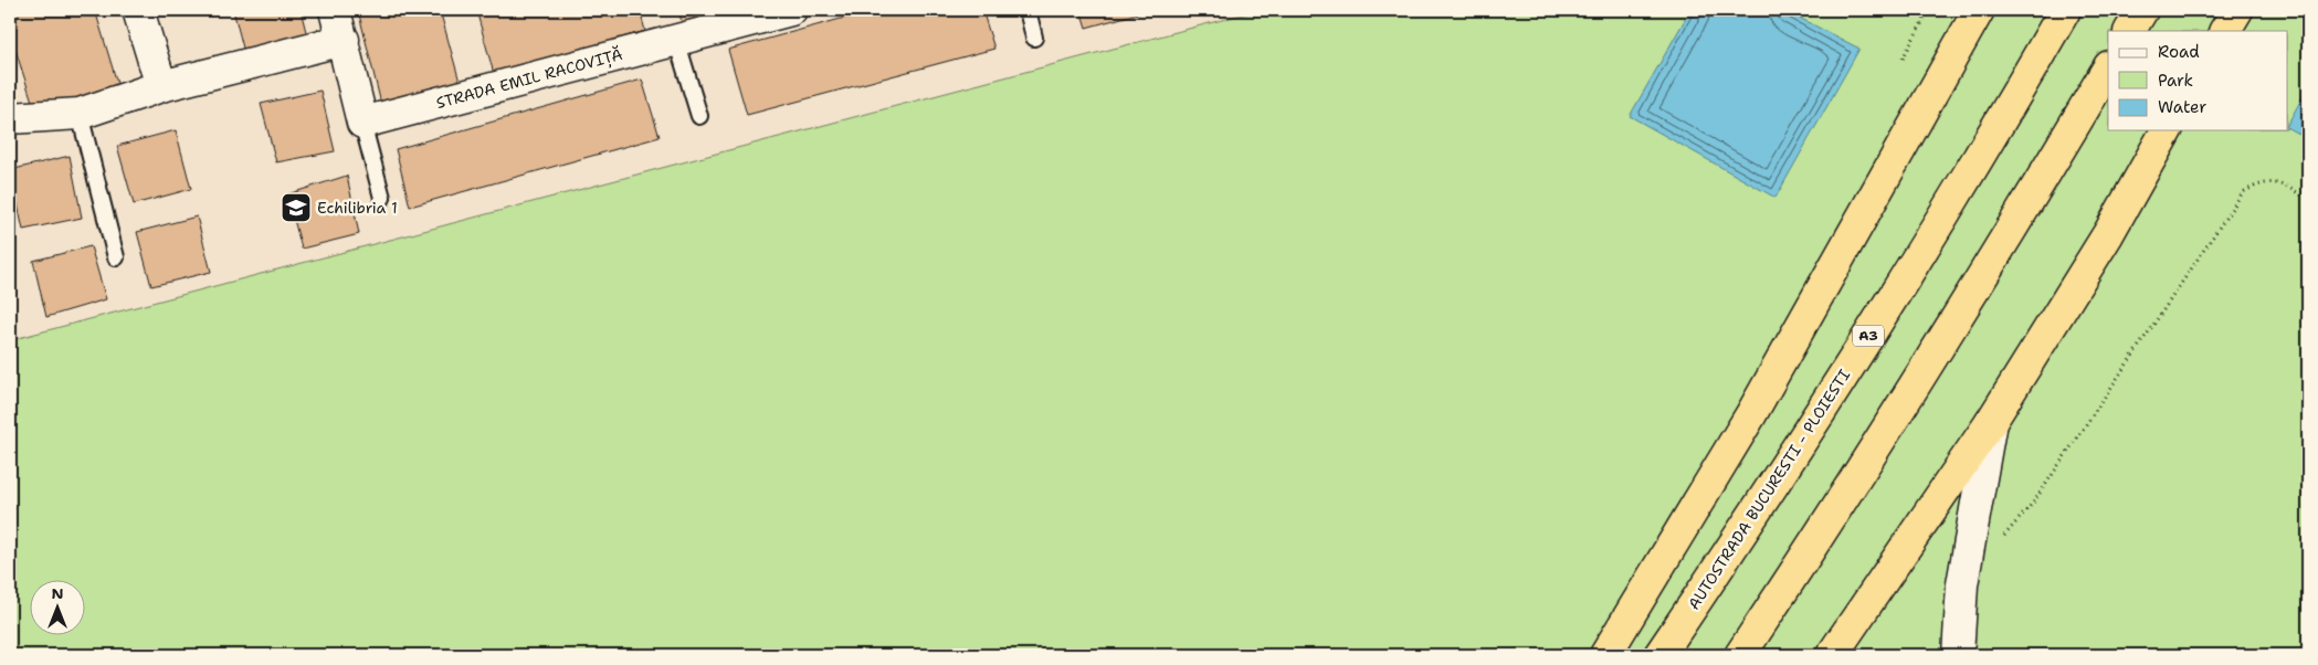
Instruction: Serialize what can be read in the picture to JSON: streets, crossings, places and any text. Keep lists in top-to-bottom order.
{
  "streets": {
    "highway": ["A3", "AUTOSTRADA BUCURESTI - PLOIESTI"],
    "street": ["STRADA EMIL RACOVIȚĂ"]
  },
  "places": {
    "school or university": ["Echilibria 1"]
  },
  "legend": ["Road", "Park", "Water"],
  "north": "top"
}
